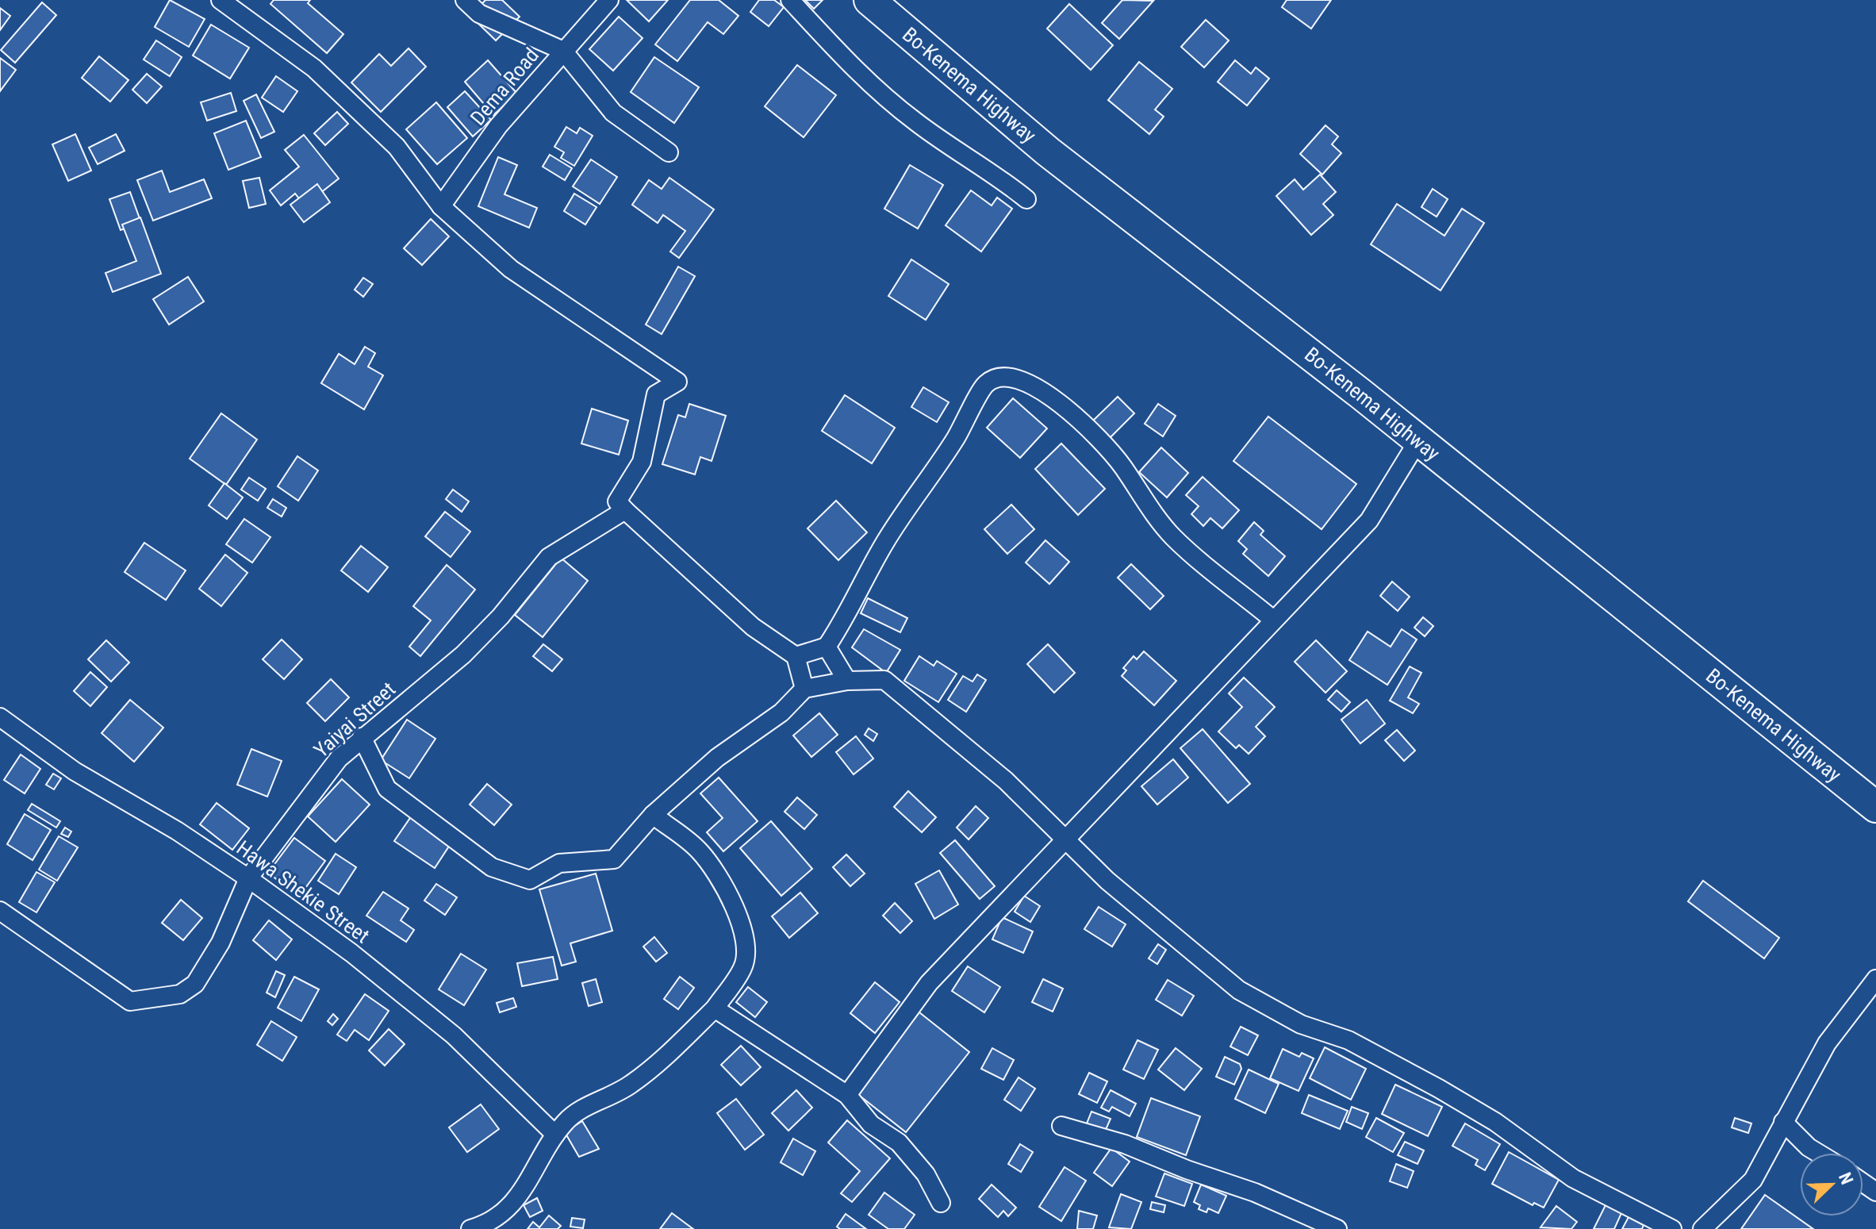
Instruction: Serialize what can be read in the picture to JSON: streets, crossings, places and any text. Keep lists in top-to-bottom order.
{
  "streets": {
    "highway": ["Bo-Kenema Highway"],
    "street": ["Dema Road", "Yaiyai Street", "Hawa Shekie Street"]
  },
  "crossings": [
    ["Yaiyai Street", "Hawa Shekie Street"]
  ],
  "north": "top right"
}
